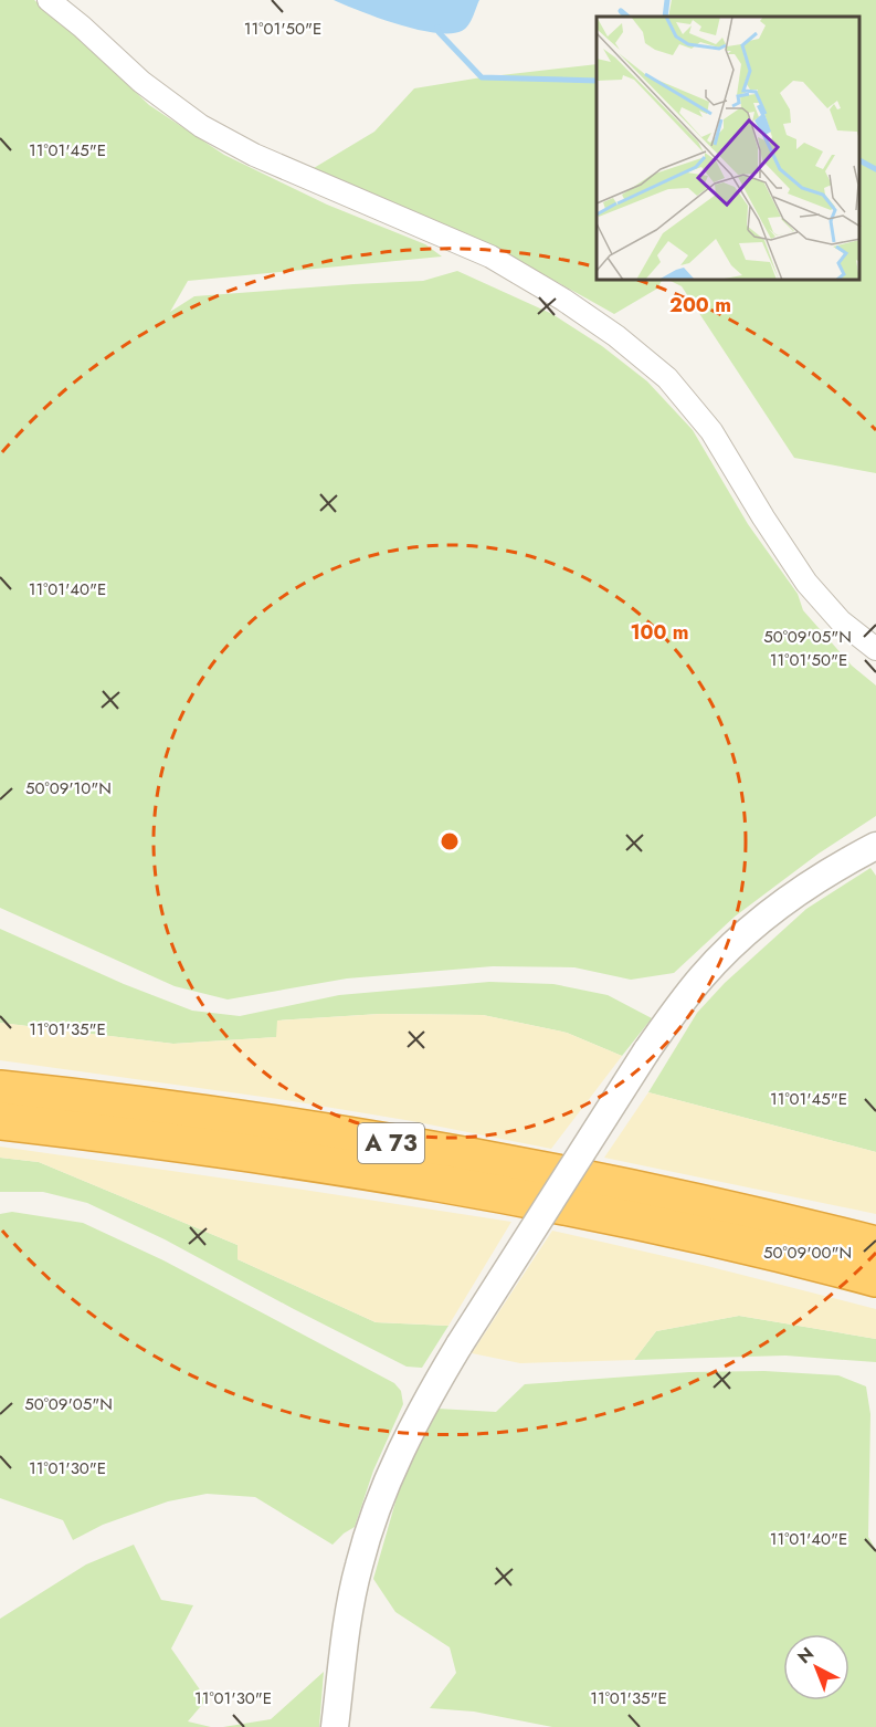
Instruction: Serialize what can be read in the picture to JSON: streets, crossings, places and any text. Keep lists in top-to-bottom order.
{
  "streets": {
    "highway": ["A 73"]
  },
  "north": "top left",
  "coordinates": [
    "11°01'50\"E",
    "11°01'45\"E",
    "11°01'40\"E",
    "50°09'05\"N",
    "50°09'10\"N",
    "11°01'35\"E",
    "50°09'00\"N",
    "11°01'30\"E"
  ],
  "rings": ["200 m", "100 m"]
}
